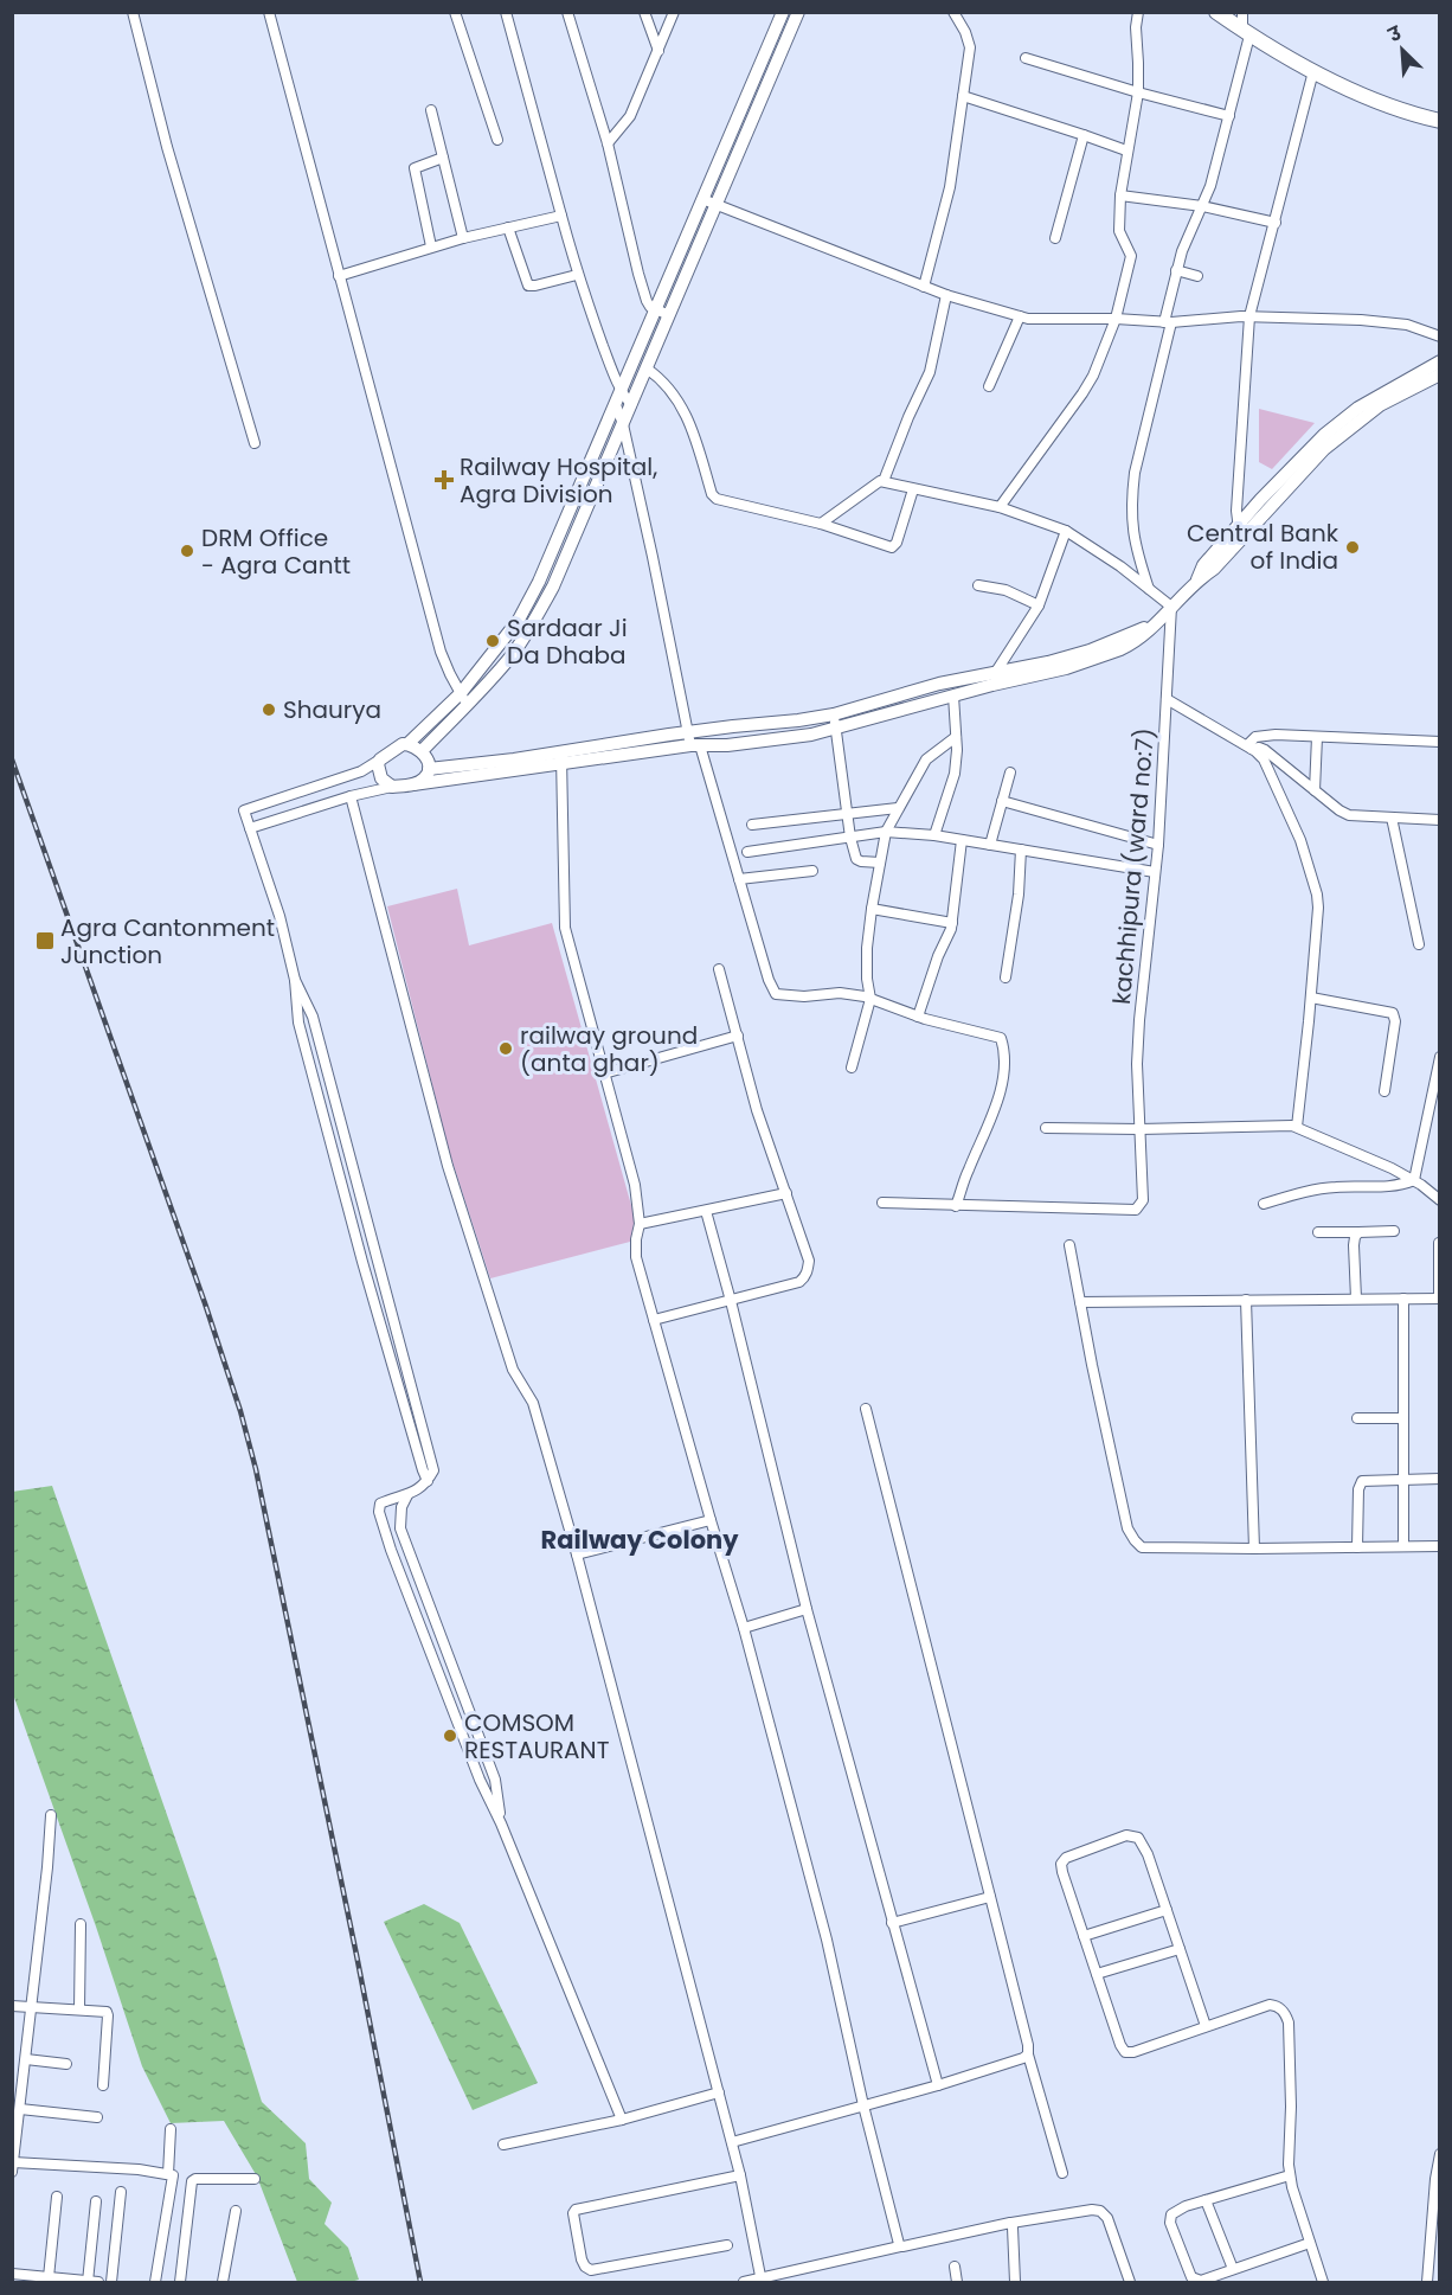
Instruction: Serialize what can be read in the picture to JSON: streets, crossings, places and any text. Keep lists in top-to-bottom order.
{
  "streets": {
    "street": ["kachhipura (ward no:7)"]
  },
  "districts": ["Railway Colony"],
  "places": {
    "health": ["Railway Hospital, Agra Division"],
    "other": [
      "Central Bank of India",
      "DRM Office - Agra Cantt",
      "Sardaar Ji Da Dhaba",
      "Shaurya",
      "railway ground (anta ghar)",
      "COMSOM RESTAURANT"
    ],
    "transit": ["Agra Cantonment Junction"]
  },
  "north": "top left"
}
